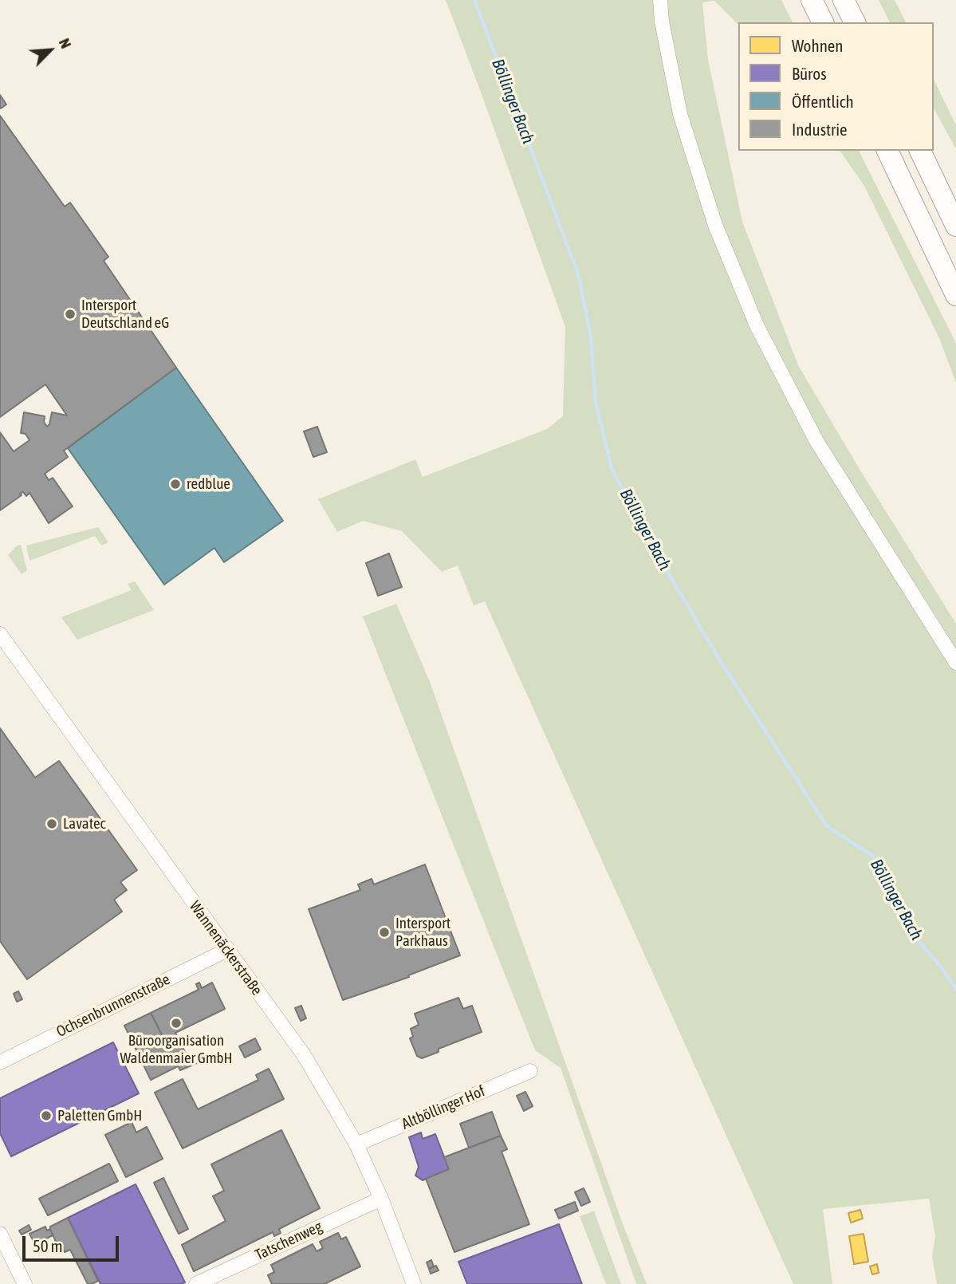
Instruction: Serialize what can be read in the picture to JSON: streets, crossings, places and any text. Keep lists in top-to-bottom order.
{
  "streets": {
    "street": [
      "Wannenäckerstraße",
      "Ochsenbrunnenstraße",
      "Altböllinger Hof",
      "Tatschenweg"
    ]
  },
  "crossings": [
    ["Wannenäckerstraße", "Ochsenbrunnenstraße"],
    ["Wannenäckerstraße", "Altböllinger Hof"],
    ["Wannenäckerstraße", "Tatschenweg"]
  ],
  "water": ["Böllinger Bach"],
  "places": [
    "Intersport Deutschland eG",
    "redblue",
    "Lavatec",
    "Intersport Parkhaus",
    "Büroorganisation Waldenmaier GmbH",
    "Paletten GmbH"
  ],
  "legend": [
    "Wohnen",
    "Büros",
    "Öffentlich",
    "Industrie"
  ],
  "scale_bar": "50 m",
  "north": "top right"
}
